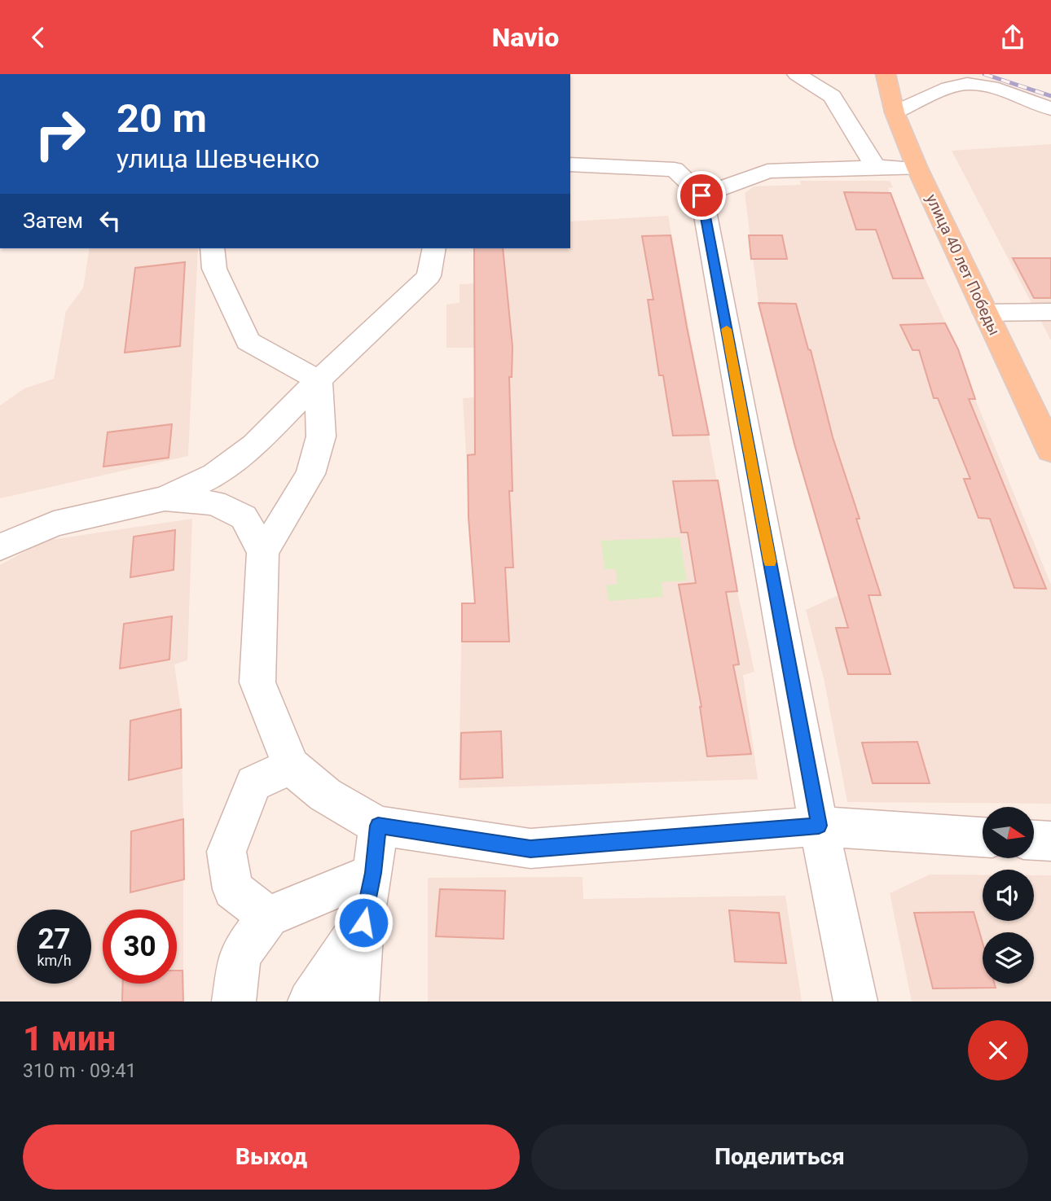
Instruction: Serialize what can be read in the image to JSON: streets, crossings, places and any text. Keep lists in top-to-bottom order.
{
  "streets": {
    "main road": ["улица 40 лет Победы"]
  },
  "north": "right",
  "page": {
    "header": "Navio",
    "turn": ["20 m", "улица Шевченко"],
    "then": "Затем",
    "speed": "27 km/h",
    "limit": "30",
    "heading": ["1 мин", "310 m · 09:41"],
    "buttons": ["Выход", "Поделиться"]
  }
}
